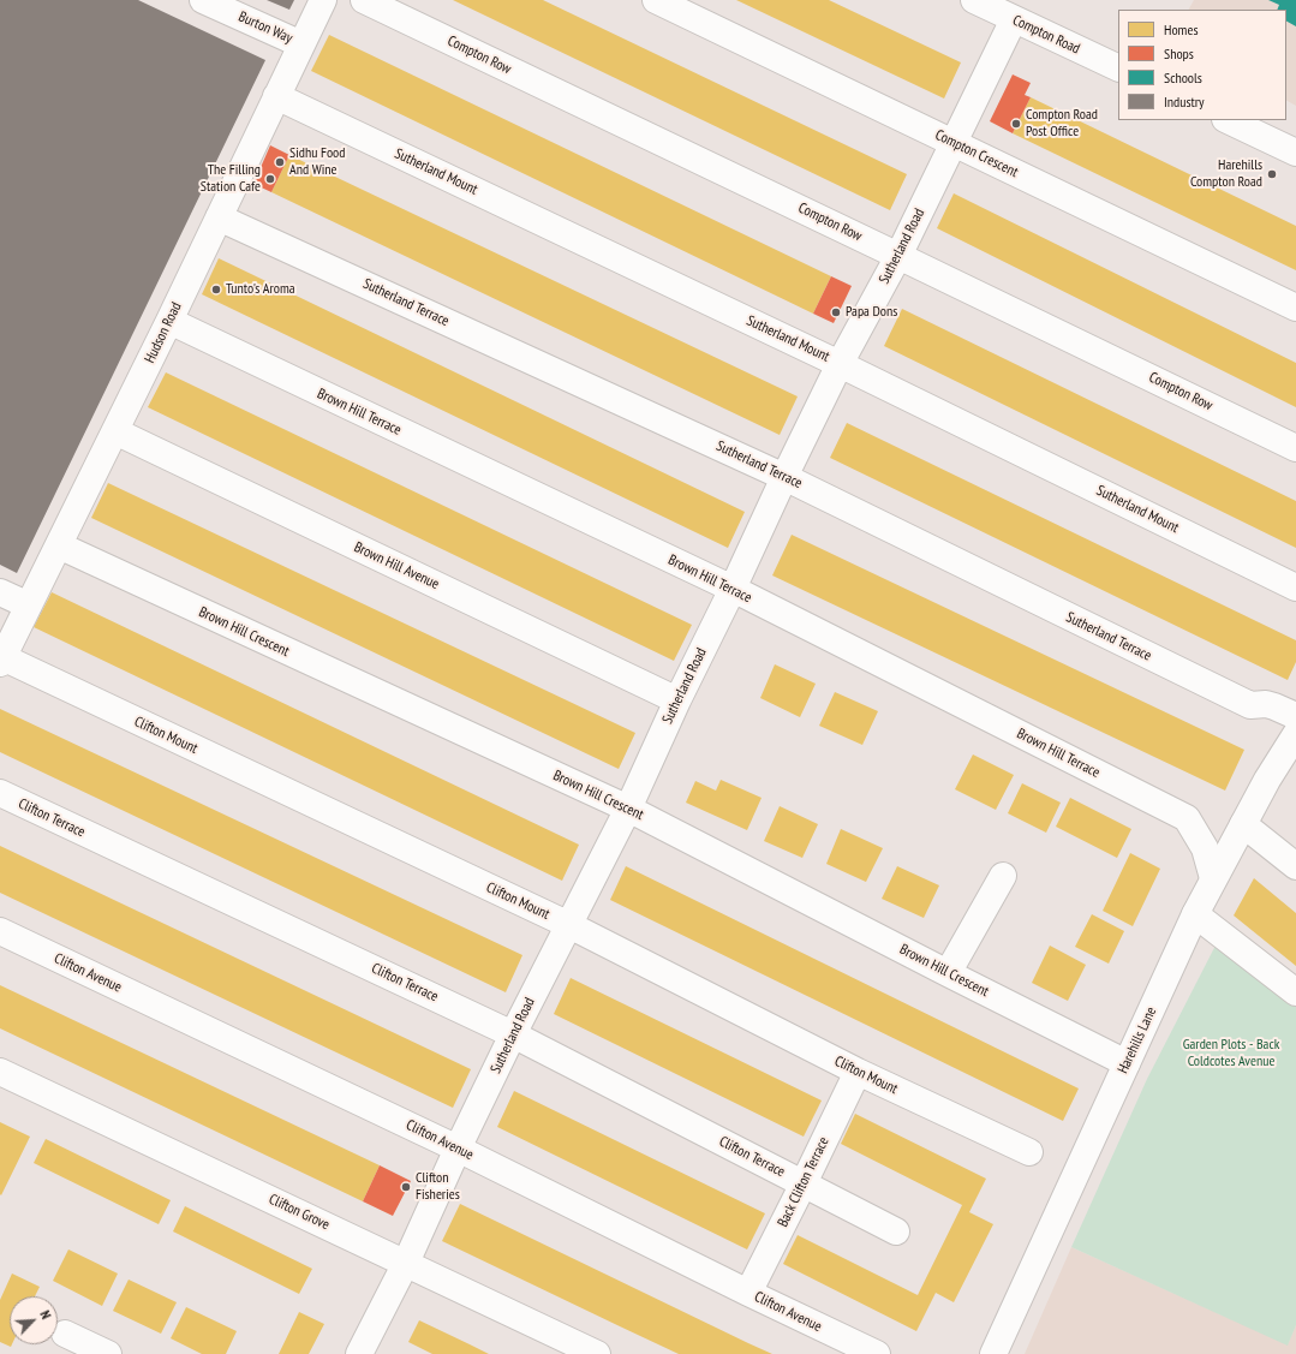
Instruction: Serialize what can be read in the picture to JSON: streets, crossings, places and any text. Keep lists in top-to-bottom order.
{
  "streets": {
    "street": [
      "Burton Way",
      "Compton Road",
      "Compton Row",
      "Compton Crescent",
      "Sutherland Mount",
      "Sutherland Road",
      "Sutherland Terrace",
      "Hudson Road",
      "Brown Hill Terrace",
      "Brown Hill Avenue",
      "Brown Hill Crescent",
      "Clifton Mount",
      "Clifton Terrace",
      "Clifton Avenue",
      "Harehills Lane",
      "Back Clifton Terrace",
      "Clifton Grove"
    ]
  },
  "crossings": [
    ["Burton Way", "Hudson Road"],
    ["Compton Road", "Sutherland Road"],
    ["Compton Row", "Sutherland Road"],
    ["Compton Crescent", "Sutherland Road"],
    ["Sutherland Mount", "Sutherland Road"],
    ["Sutherland Mount", "Hudson Road"],
    ["Sutherland Road", "Sutherland Terrace"],
    ["Sutherland Road", "Brown Hill Terrace"],
    ["Sutherland Road", "Brown Hill Avenue"],
    ["Sutherland Road", "Brown Hill Crescent"],
    ["Sutherland Road", "Clifton Mount"],
    ["Sutherland Road", "Clifton Terrace"],
    ["Sutherland Road", "Clifton Avenue"],
    ["Sutherland Road", "Clifton Grove"],
    ["Sutherland Terrace", "Hudson Road"],
    ["Hudson Road", "Brown Hill Terrace"],
    ["Hudson Road", "Brown Hill Avenue"],
    ["Hudson Road", "Brown Hill Crescent"],
    ["Hudson Road", "Clifton Mount"],
    ["Brown Hill Terrace", "Harehills Lane"],
    ["Brown Hill Crescent", "Harehills Lane"],
    ["Clifton Mount", "Back Clifton Terrace"],
    ["Clifton Terrace", "Back Clifton Terrace"],
    ["Clifton Avenue", "Back Clifton Terrace"]
  ],
  "parks": ["Garden Plots - Back Coldcotes Avenue"],
  "places": [
    "Compton Road Post Office",
    "Sidhu Food And Wine",
    "Harehills Compton Road",
    "The Filling Station Cafe",
    "Tunto's Aroma",
    "Papa Dons",
    "Clifton Fisheries"
  ],
  "legend": [
    "Homes",
    "Shops",
    "Schools",
    "Industry"
  ],
  "north": "top right"
}
